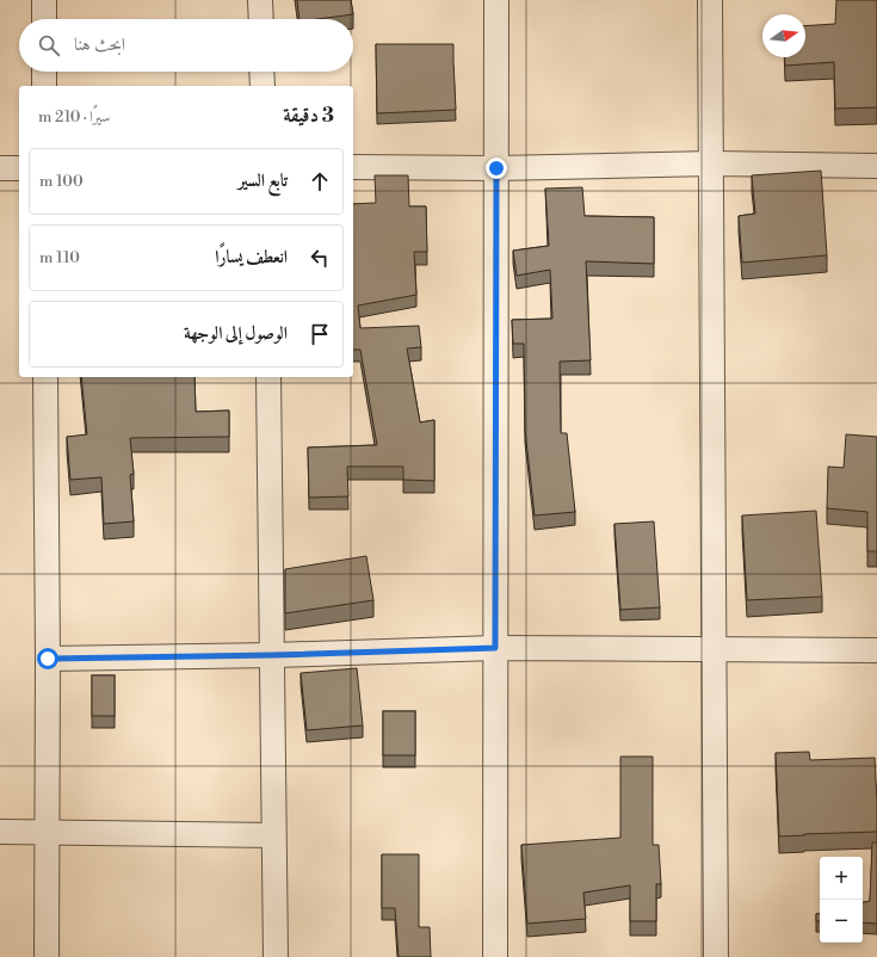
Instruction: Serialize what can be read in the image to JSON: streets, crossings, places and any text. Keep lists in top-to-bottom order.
{
  "north": "right",
  "page": {
    "search": "ابحث هنا",
    "heading": ["3 دقيقة", "سيرًا · 210 m"],
    "list": [
      ["تابع السير", "100 m"],
      ["انعطف يسارًا", "110 m"],
      "الوصول إلى الوجهة"
    ],
    "map_buttons": ["+", "−"]
  }
}
